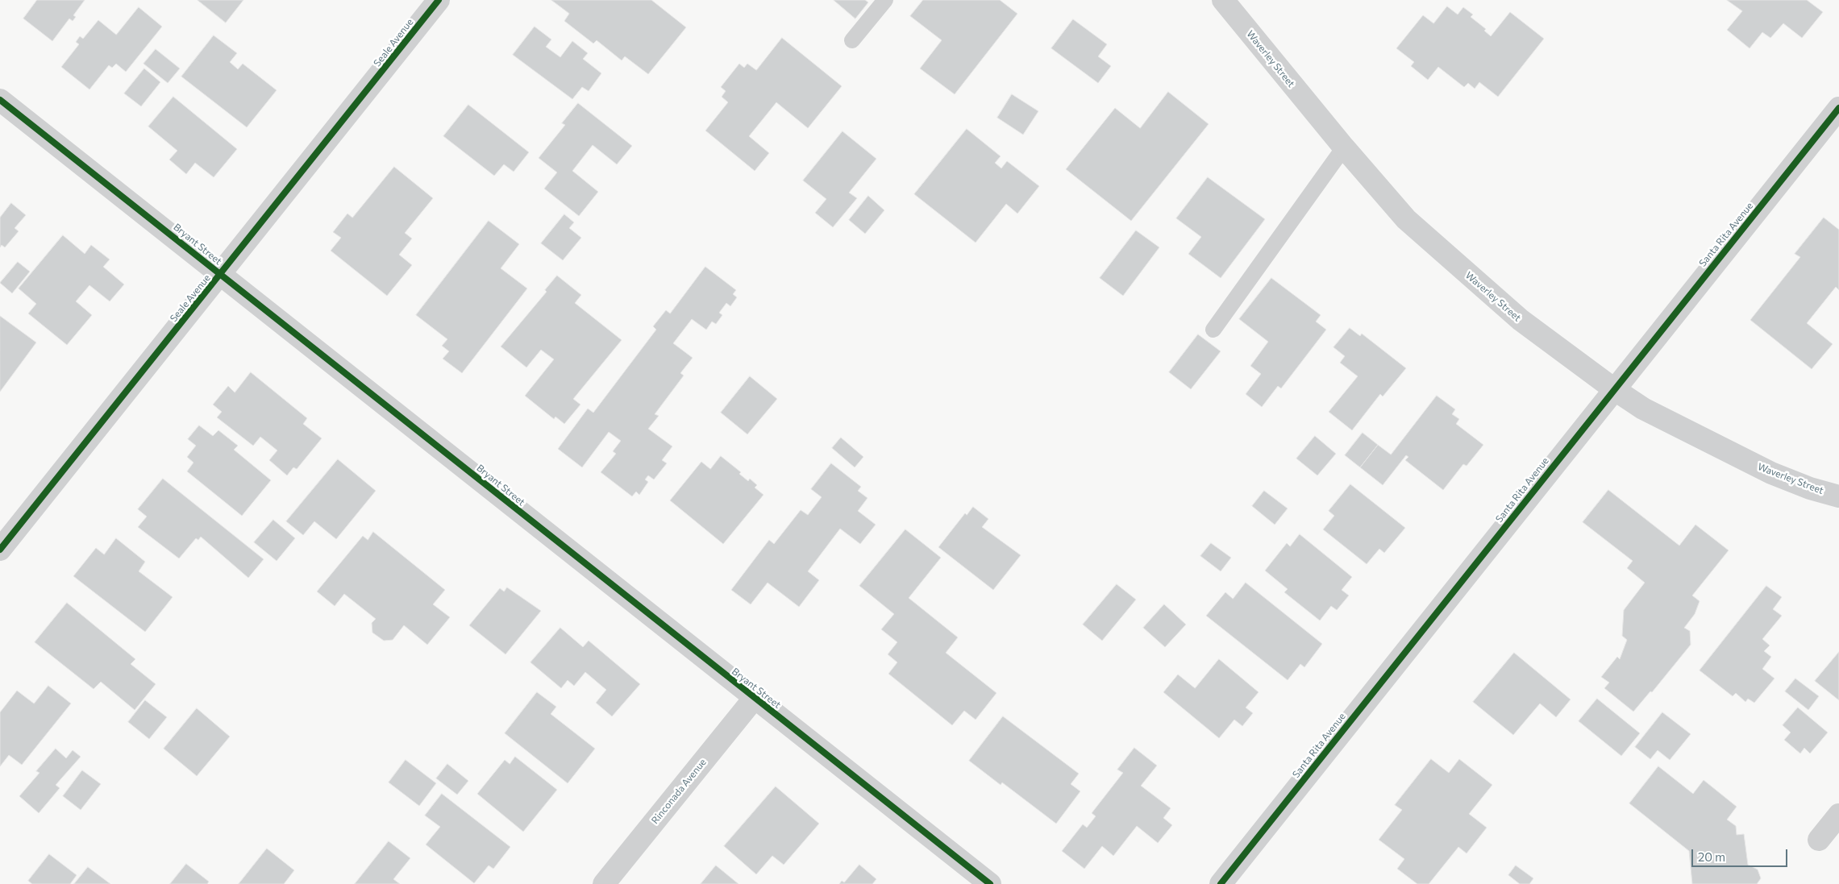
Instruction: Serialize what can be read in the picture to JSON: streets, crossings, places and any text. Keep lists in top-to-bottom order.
{
  "streets": {
    "street": [
      "Seale Avenue",
      "Waverley Street",
      "Santa Rita Avenue",
      "Bryant Street",
      "Rinconada Avenue"
    ]
  },
  "crossings": [
    ["Seale Avenue", "Bryant Street"],
    ["Waverley Street", "Santa Rita Avenue"],
    ["Bryant Street", "Rinconada Avenue"]
  ],
  "scale_bar": "20 m"
}
